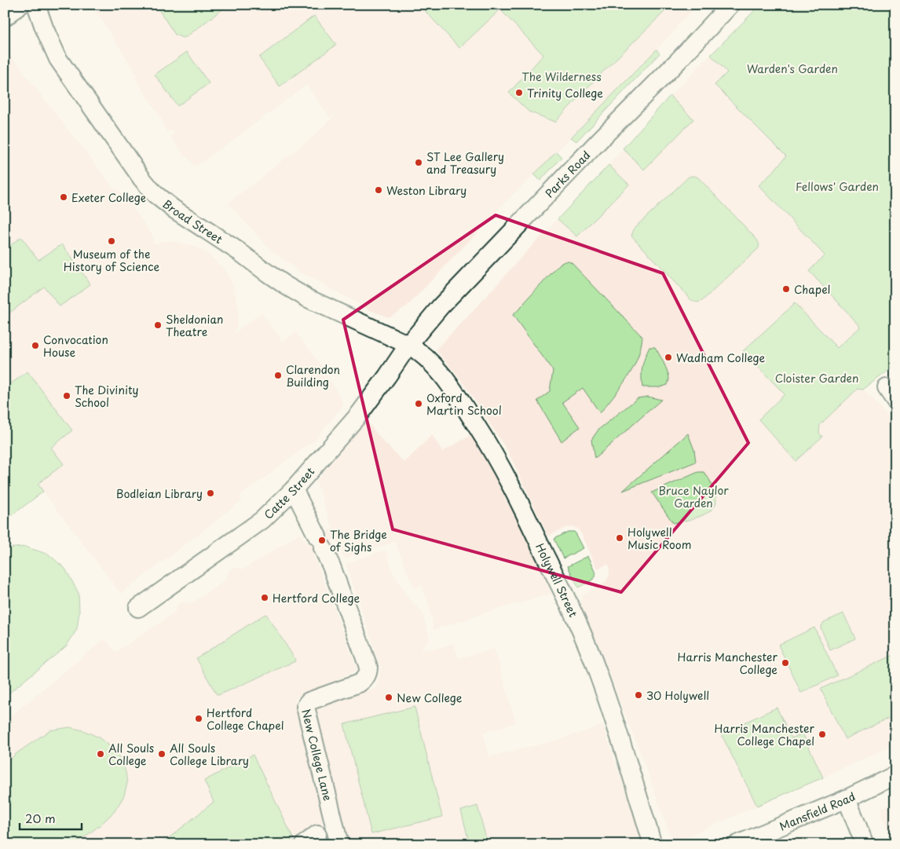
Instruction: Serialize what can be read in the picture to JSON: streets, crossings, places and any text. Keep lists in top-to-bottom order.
{
  "streets": {
    "street": [
      "Parks Road",
      "Broad Street",
      "Catte Street",
      "Holywell Street",
      "New College Lane",
      "Mansfield Road"
    ]
  },
  "crossings": [
    ["Parks Road", "Broad Street"],
    ["Parks Road", "Catte Street"],
    ["Parks Road", "Holywell Street"],
    ["Broad Street", "Catte Street"],
    ["Broad Street", "Holywell Street"],
    ["Catte Street", "Holywell Street"],
    ["Catte Street", "New College Lane"]
  ],
  "parks": [
    "Warden's Garden",
    "The Wilderness",
    "Fellows' Garden",
    "Cloister Garden",
    "Bruce Naylor Garden"
  ],
  "places": [
    "Trinity College",
    "ST Lee Gallery and Treasury",
    "Weston Library",
    "Exeter College",
    "Museum of the History of Science",
    "Chapel",
    "Sheldonian Theatre",
    "Convocation House",
    "Wadham College",
    "Clarendon Building",
    "The Divinity School",
    "Oxford Martin School",
    "Bodleian Library",
    "Holywell Music Room",
    "The Bridge of Sighs",
    "Hertford College",
    "Harris Manchester College",
    "30 Holywell",
    "New College",
    "Hertford College Chapel",
    "Harris Manchester College Chapel",
    "All Souls College",
    "All Souls College Library"
  ],
  "scale_bar": "20 m"
}
